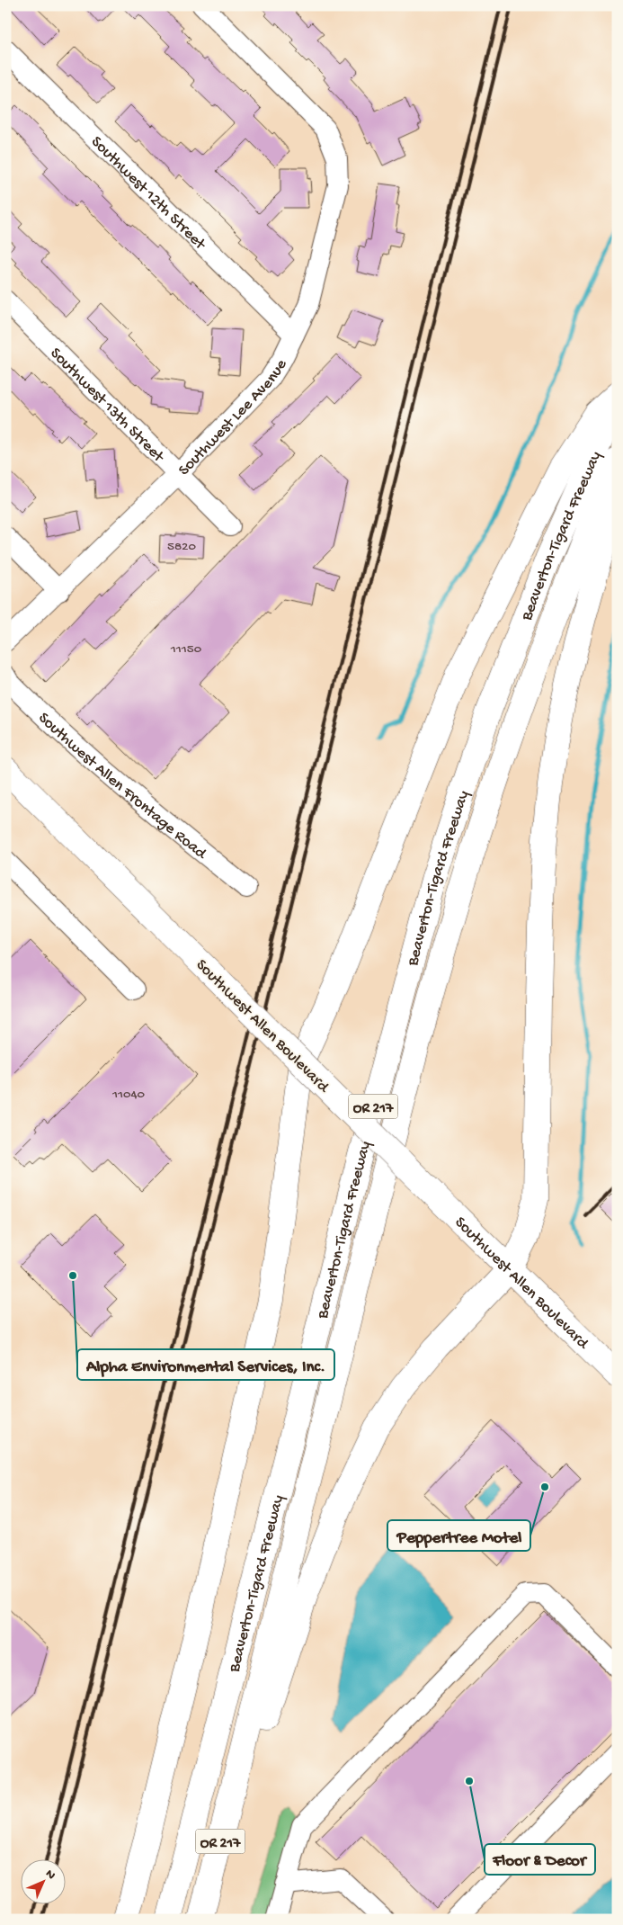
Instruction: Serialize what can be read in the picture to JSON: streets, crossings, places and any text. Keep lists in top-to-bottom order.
{
  "streets": {
    "main road": ["Beaverton-Tigard Freeway", "Southwest Allen Boulevard", "OR 217"],
    "street": [
      "Southwest 12th Street",
      "Southwest 13th Street",
      "Southwest Lee Avenue",
      "Southwest Allen Frontage Road"
    ]
  },
  "crossings": [
    ["Southwest 12th Street", "Southwest Lee Avenue"],
    ["Southwest 13th Street", "Southwest Lee Avenue"]
  ],
  "places": ["Alpha Environmental Services, Inc.", "Peppertree Motel", "Floor & Decor"],
  "house_numbers": ["5820", "11150", "11040"],
  "north": "top right"
}
